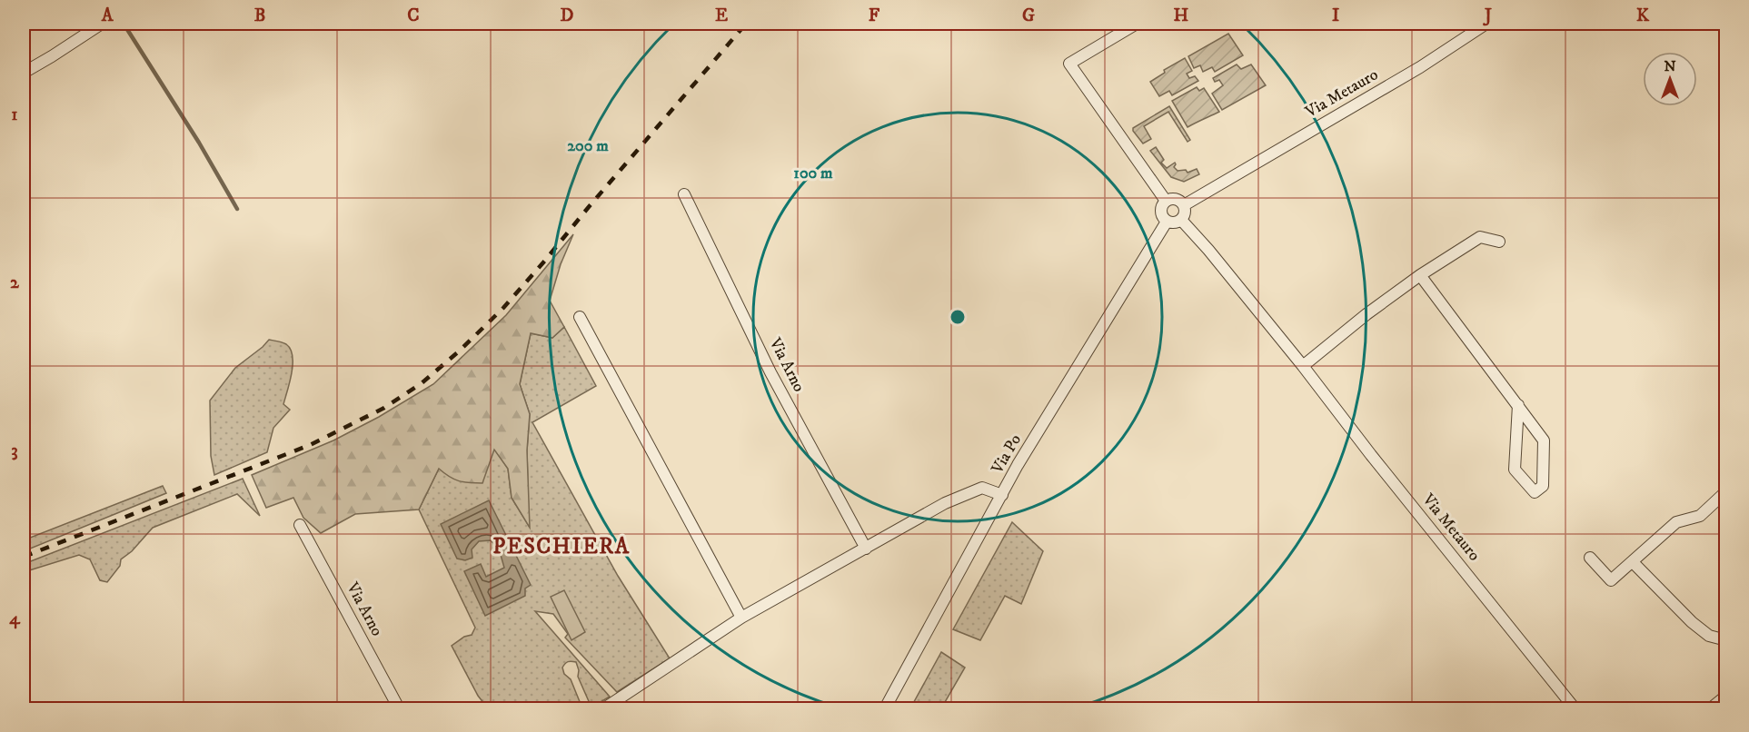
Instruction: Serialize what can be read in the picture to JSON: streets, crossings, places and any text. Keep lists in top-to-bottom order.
{
  "streets": {
    "street": ["Via Metauro", "Via Arno", "Via Po"]
  },
  "crossings": [
    ["Via Metauro", "Via Po"]
  ],
  "districts": ["PESCHIERA"],
  "north": "top",
  "grid": {
    "columns": [
      "A",
      "B",
      "C",
      "D",
      "E",
      "F",
      "G",
      "H",
      "I",
      "J",
      "K"
    ],
    "rows": [
      "1",
      "2",
      "3",
      "4"
    ]
  },
  "rings": ["200 m", "100 m"]
}
